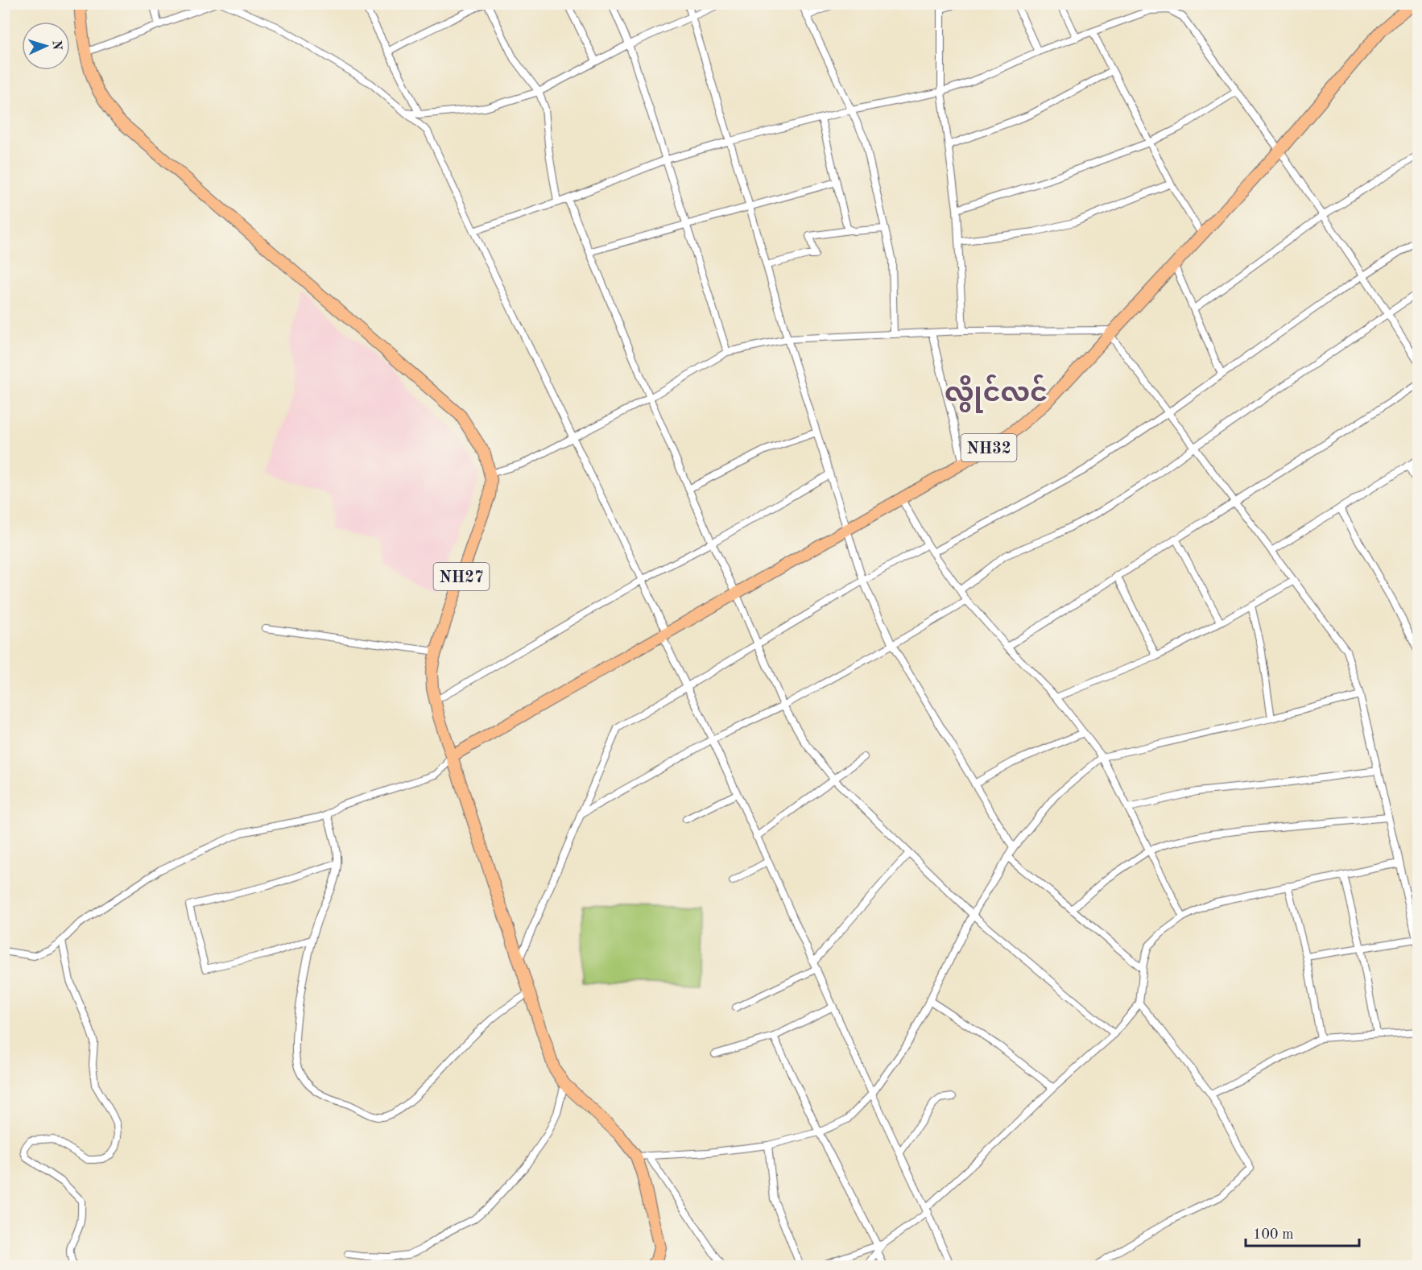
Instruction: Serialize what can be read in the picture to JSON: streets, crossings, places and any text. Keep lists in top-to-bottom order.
{
  "streets": {
    "highway": ["NH32", "NH27"]
  },
  "crossings": [
    ["NH32", "NH27"]
  ],
  "districts": ["လွိုင်လင်"],
  "scale_bar": "100 m",
  "north": "right"
}
